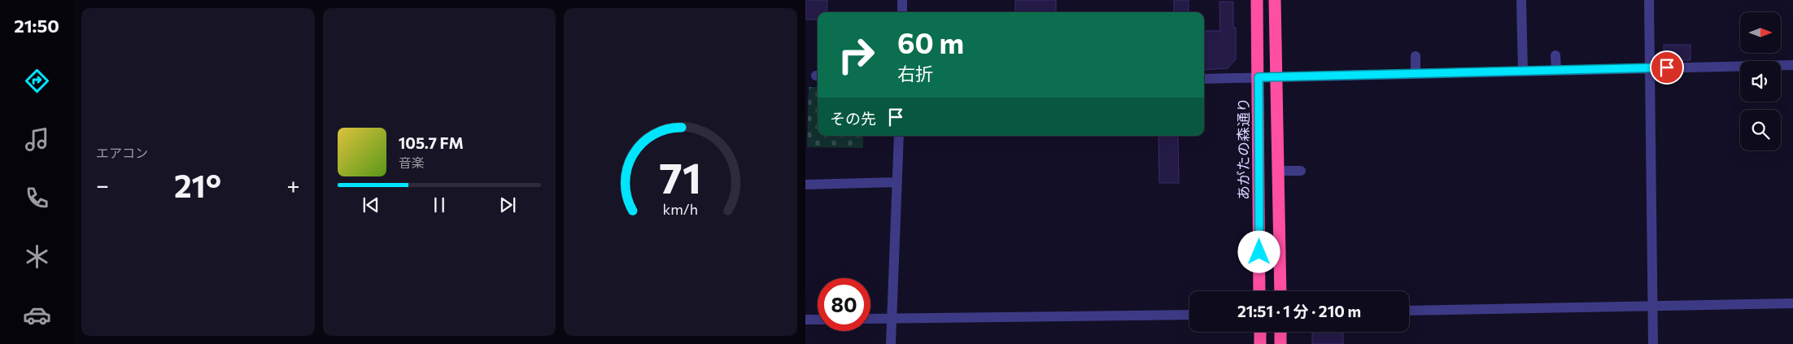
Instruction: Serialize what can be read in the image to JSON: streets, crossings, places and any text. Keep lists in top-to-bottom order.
{
  "streets": {
    "highway": ["あがたの森通り"]
  },
  "north": "right",
  "page": {
    "tabs": "21:50",
    "tile": "エアコン",
    "turn": ["60 m", "右折"],
    "then": "その先",
    "song": ["105.7 FM", "音楽"],
    "heat": ["−", "21°", "+"],
    "limit": "80",
    "trip": "21:51 · 1 分 · 210 m",
    "gauge": ["71", "km/h"]
  }
}
